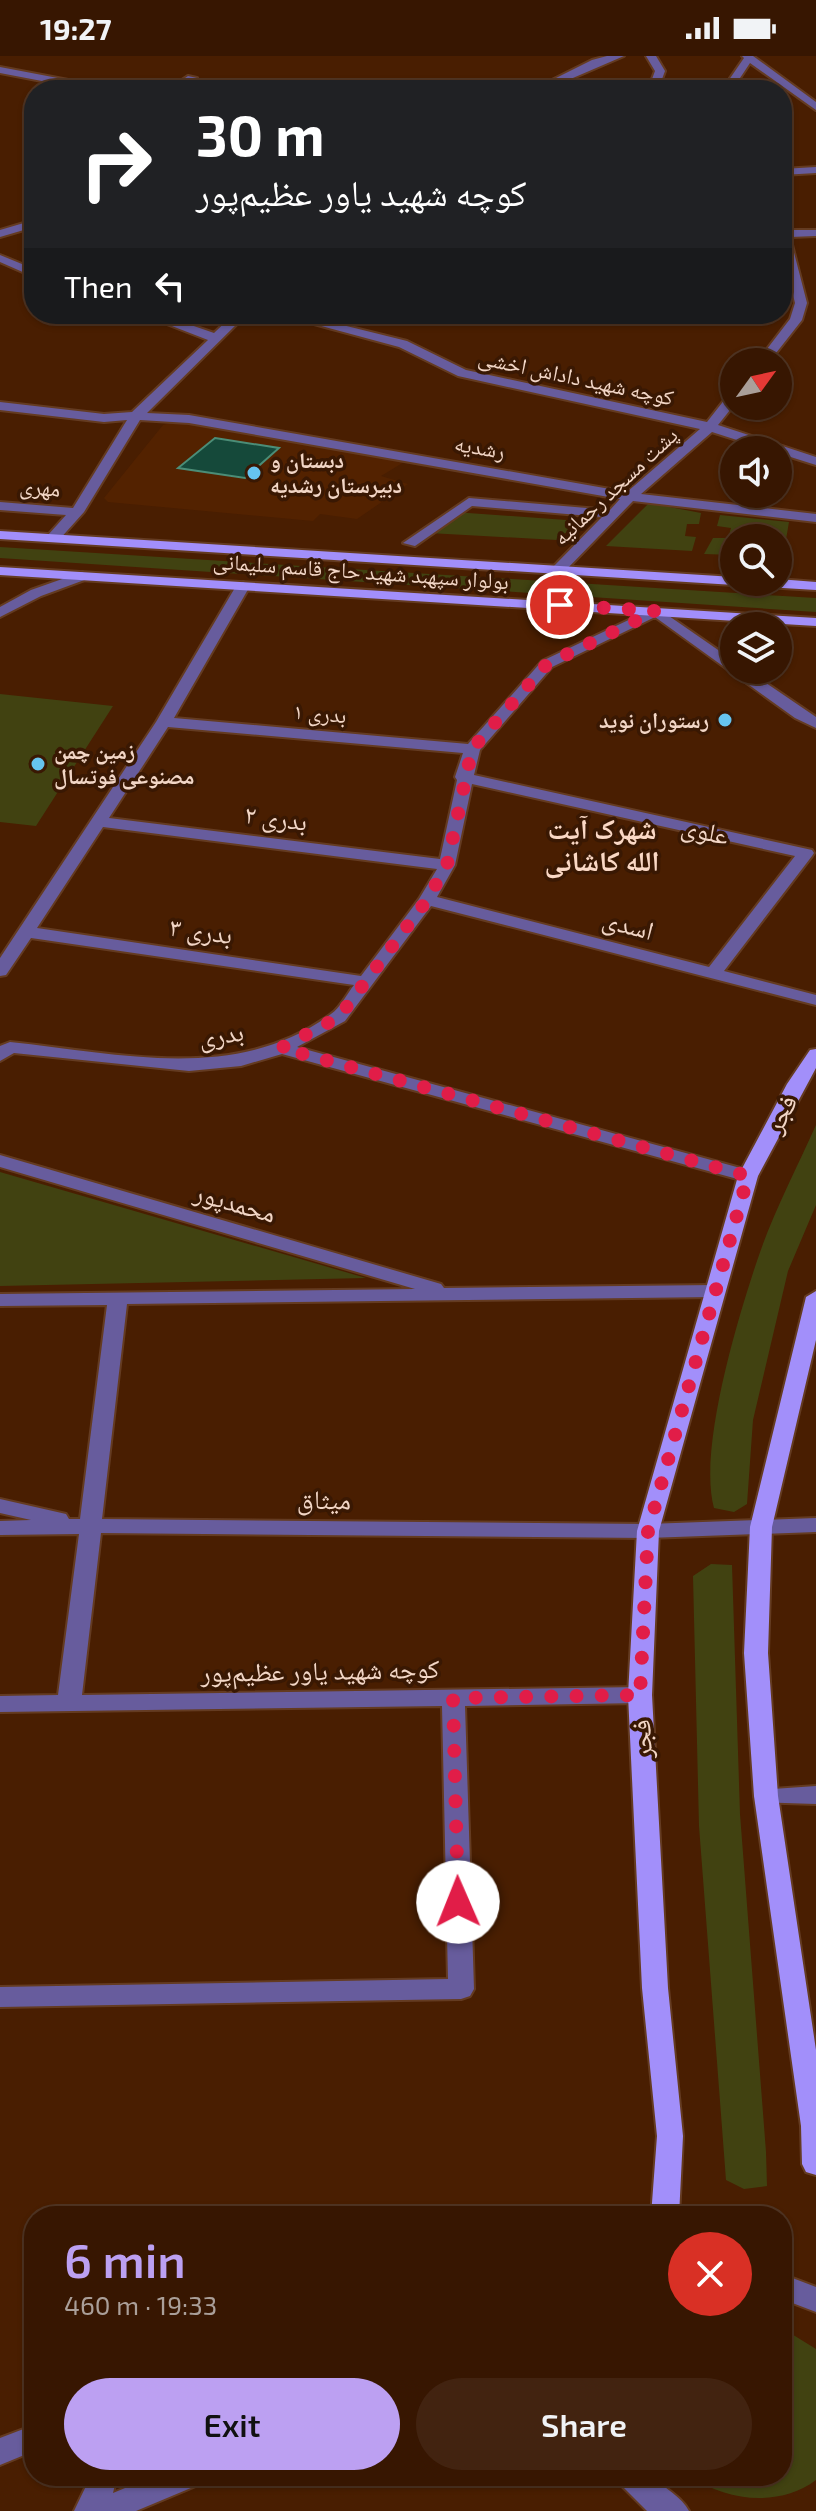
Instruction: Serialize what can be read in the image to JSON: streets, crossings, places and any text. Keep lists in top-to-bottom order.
{
  "streets": {
    "main road": ["بولوار سپهبد شهید حاج قاسم سلیمانی", "فجر"],
    "street": [
      "کوچه شهید داداش اخشی",
      "رشدیه",
      "پشت مسجد رحمانیه",
      "مهری",
      "بدری ۱",
      "بدری ۲",
      "علوی",
      "اسدی",
      "بدری ۳",
      "بدری",
      "محمدپور",
      "میثاق",
      "کوچه شهید یاور عظیم‌پور"
    ]
  },
  "crossings": [
    ["کوچه شهید داداش اخشی", "پشت مسجد رحمانیه"],
    ["رشدیه", "پشت مسجد رحمانیه"],
    ["پشت مسجد رحمانیه", "بولوار سپهبد شهید حاج قاسم سلیمانی"],
    ["بولوار سپهبد شهید حاج قاسم سلیمانی", "بدری"],
    ["بدری ۱", "بدری"],
    ["بدری ۲", "بدری"],
    ["علوی", "اسدی"],
    ["علوی", "بدری"],
    ["اسدی", "بدری"],
    ["بدری ۳", "بدری"],
    ["فجر", "میثاق"],
    ["فجر", "کوچه شهید یاور عظیم‌پور"]
  ],
  "districts": ["شهرک آیت الله کاشانی"],
  "places": ["دبستان و دبیرستان رشدیه", "رستوران نوید", "زمین چمن مصنوعی فوتسال"],
  "north": "top right",
  "page": {
    "status": "19:27",
    "turn": ["30 m", "کوچه شهید یاور عظیم‌پور"],
    "then": "Then",
    "heading": ["6 min", "460 m · 19:33"],
    "buttons": ["Exit", "Share"]
  }
}
